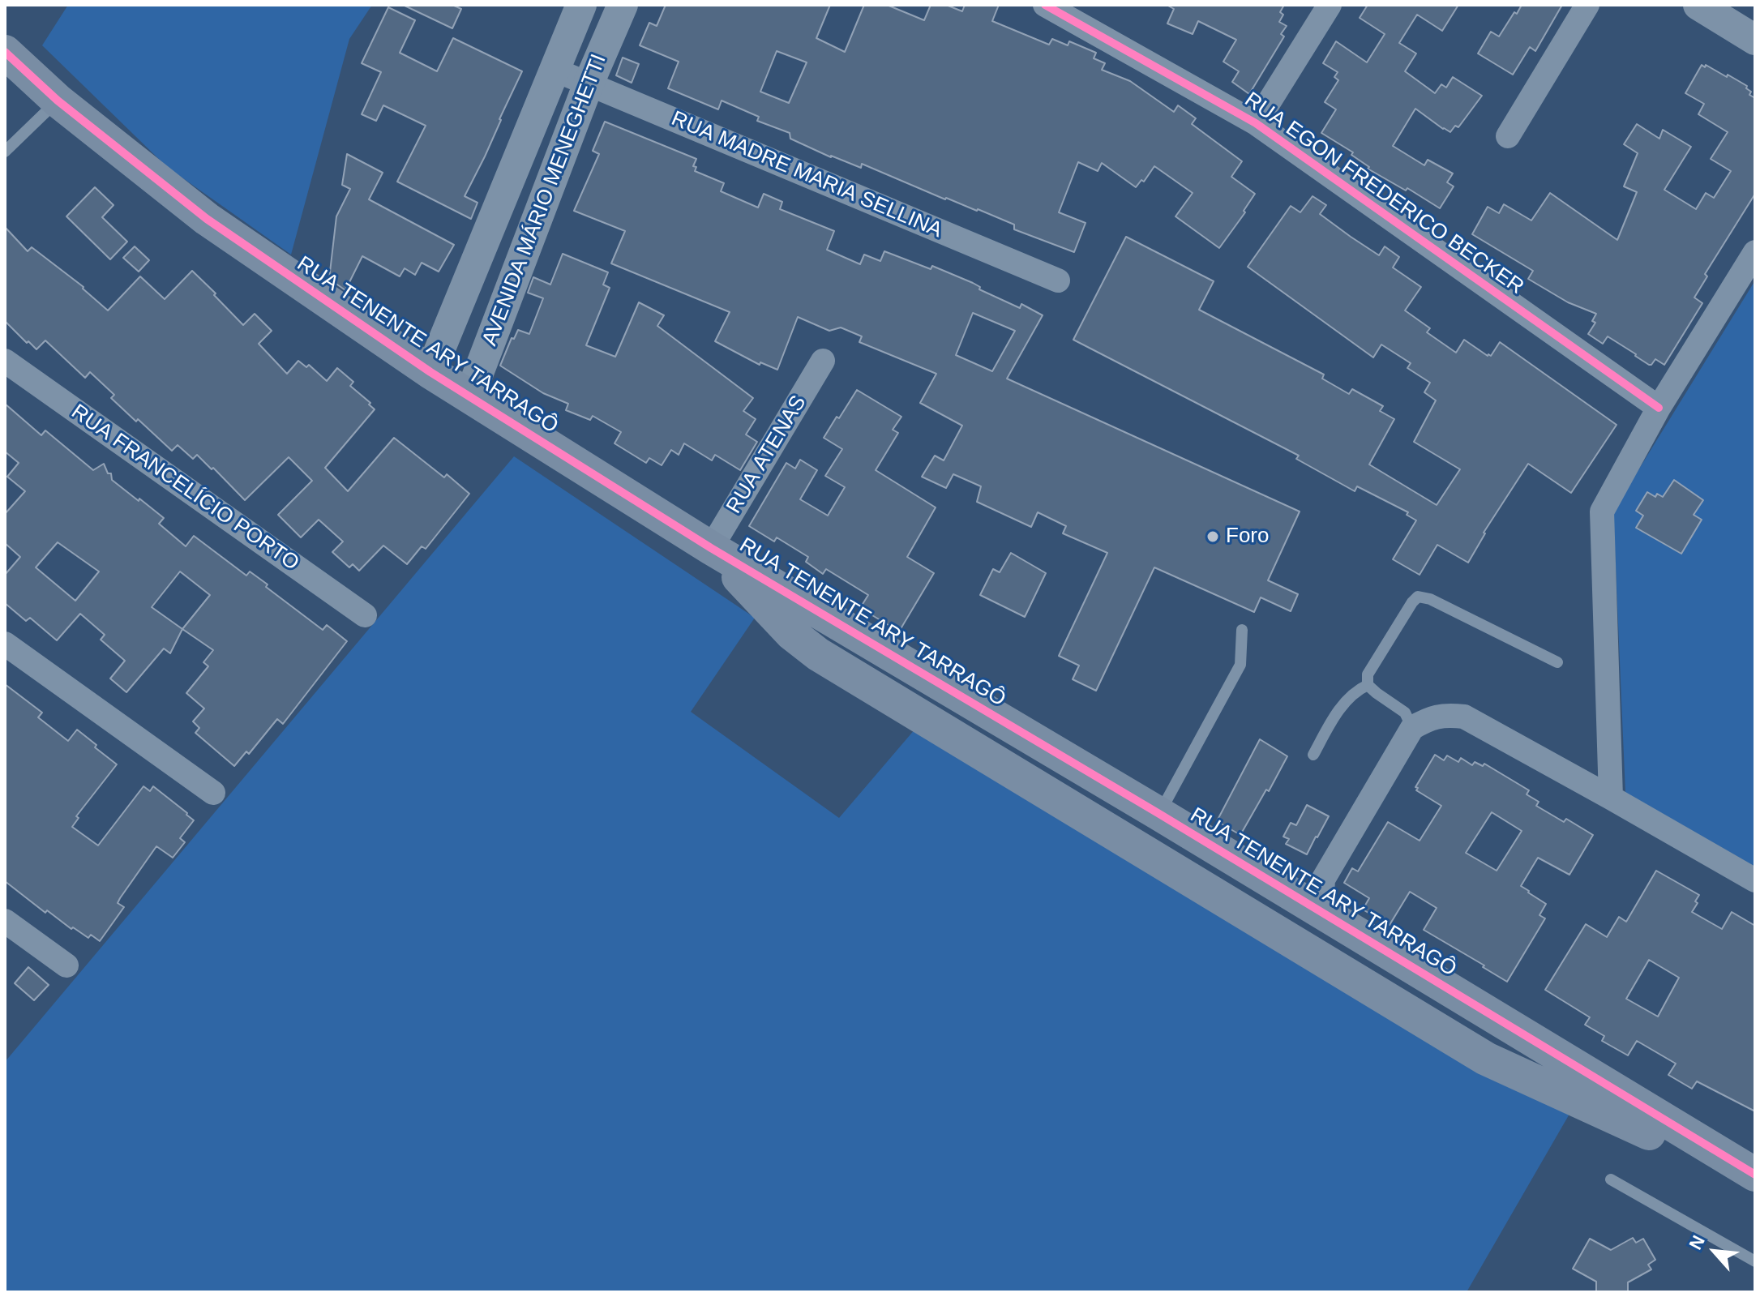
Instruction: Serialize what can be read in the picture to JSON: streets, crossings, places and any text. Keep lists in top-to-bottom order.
{
  "streets": {
    "main road": ["RUA TENENTE ARY TARRAGÔ"],
    "street": [
      "RUA MADRE MARIA SELLINA",
      "RUA EGON FREDERICO BECKER",
      "AVENIDA MÁRIO MENEGHETTI",
      "RUA ATENAS",
      "RUA FRANCELÍCIO PORTO"
    ]
  },
  "crossings": [
    ["RUA MADRE MARIA SELLINA", "AVENIDA MÁRIO MENEGHETTI"],
    ["AVENIDA MÁRIO MENEGHETTI", "RUA TENENTE ARY TARRAGÔ"],
    ["RUA TENENTE ARY TARRAGÔ", "RUA ATENAS"]
  ],
  "places": ["Foro"],
  "north": "top left"
}
